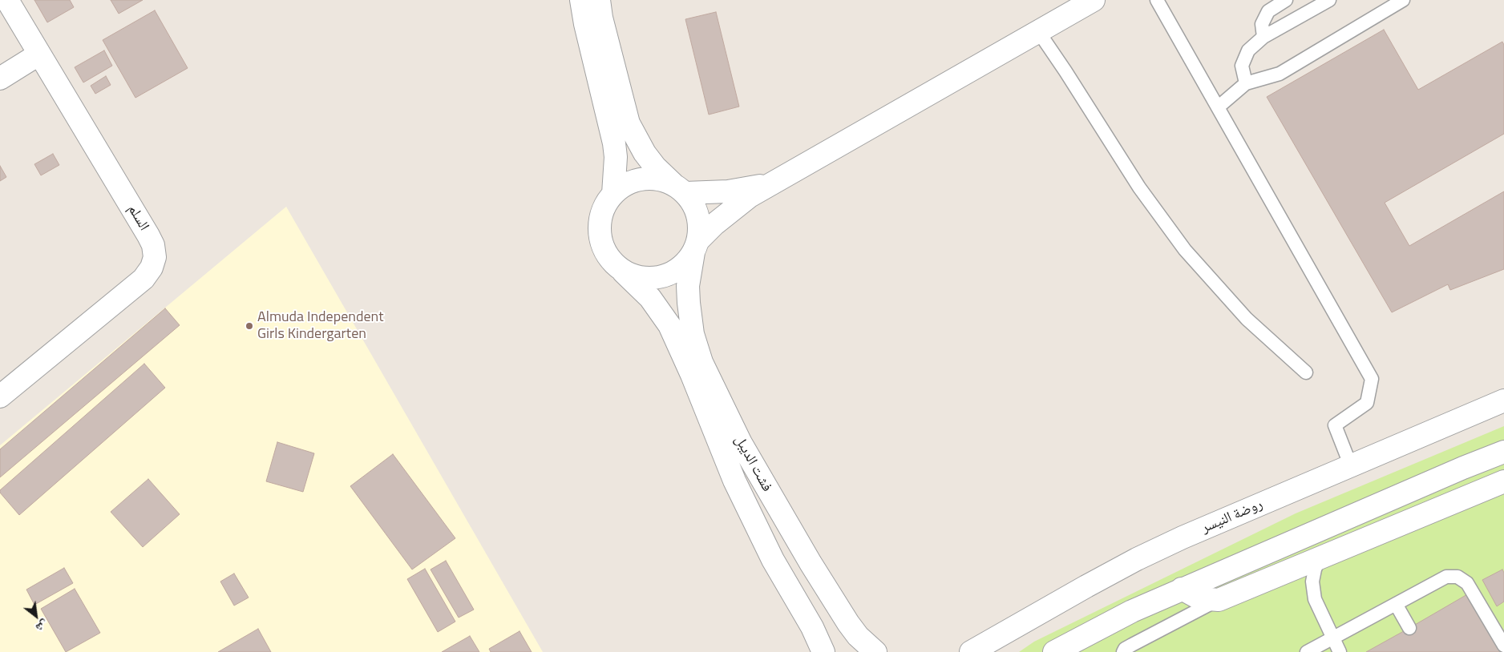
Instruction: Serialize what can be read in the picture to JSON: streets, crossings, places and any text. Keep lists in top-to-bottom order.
{
  "streets": {
    "street": ["السلم", "فشت الديبل", "روضة النيسر"]
  },
  "places": ["Almuda Independent Girls Kindergarten"],
  "north": "bottom right"
}
